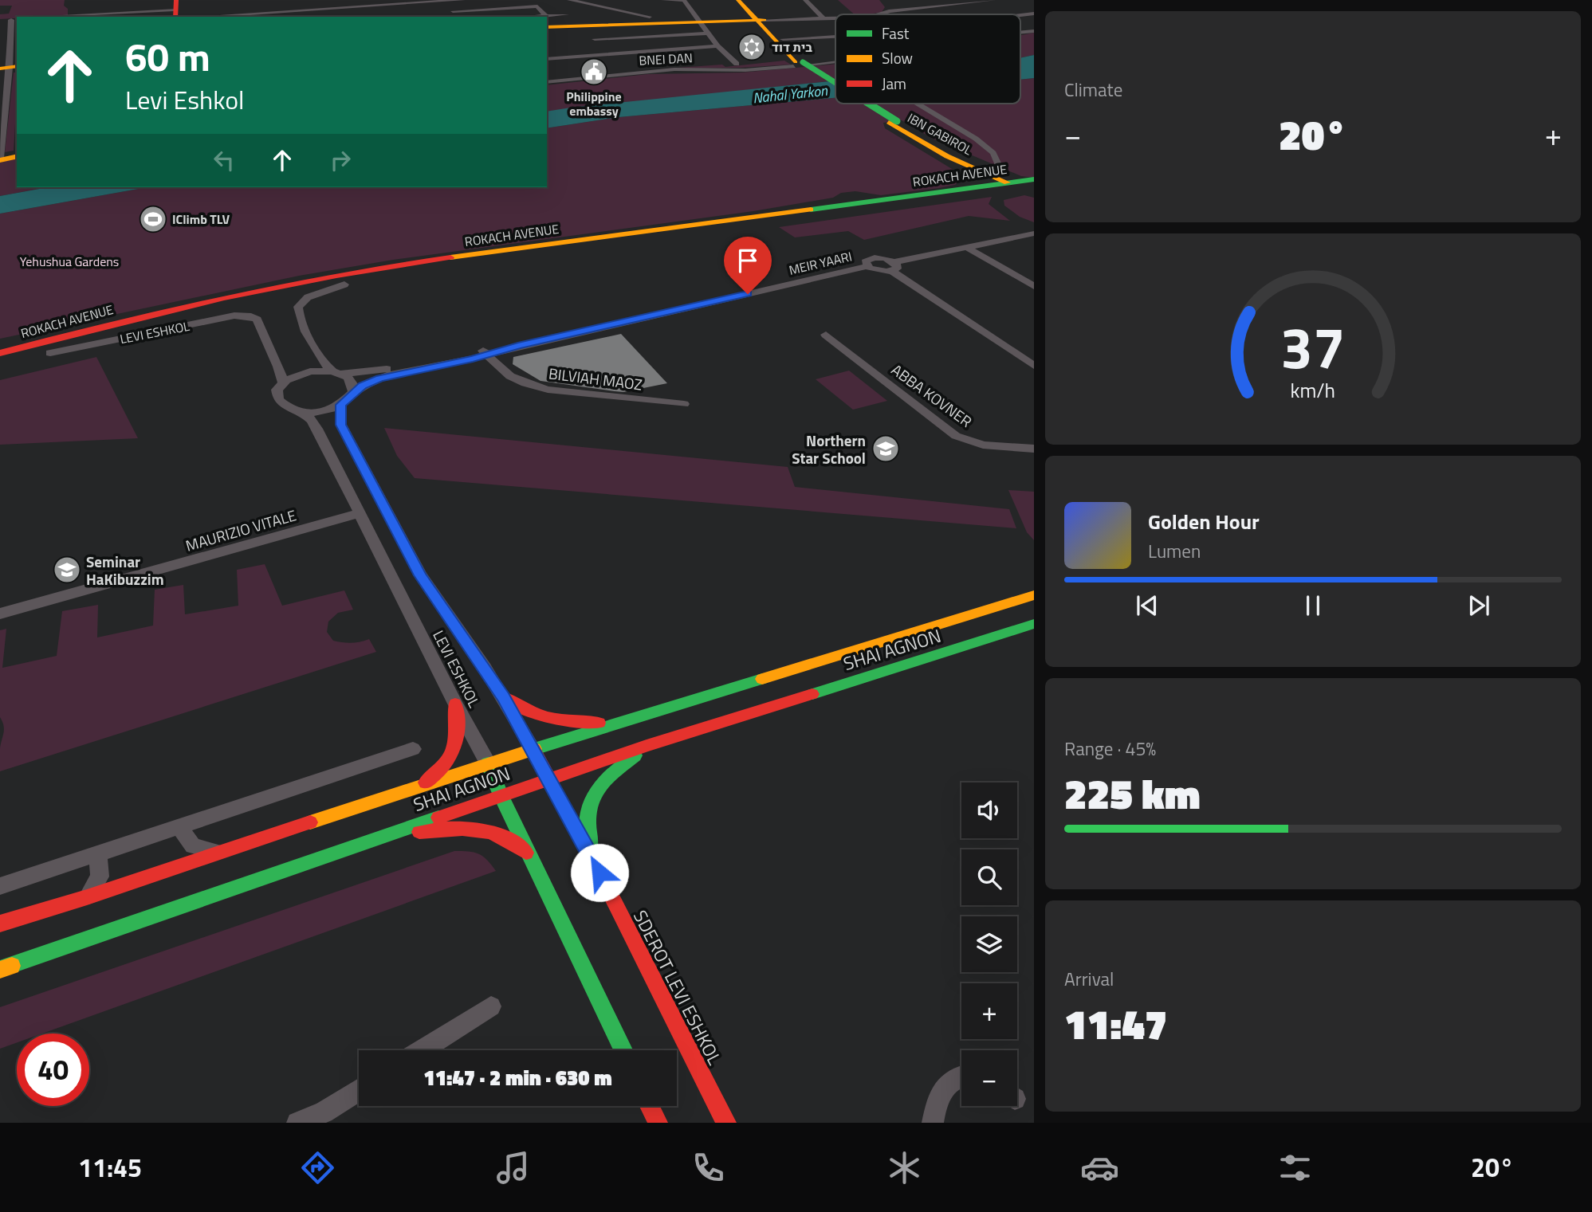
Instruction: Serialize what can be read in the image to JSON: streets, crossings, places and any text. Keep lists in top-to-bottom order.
{
  "streets": {
    "main road": [
      "IBN GABIROL",
      "ROKACH AVENUE",
      "SHAI AGNON",
      "SDEROT LEVI ESHKOL"
    ],
    "street": [
      "BNEI DAN",
      "MEIR YAARI",
      "LEVI ESHKOL",
      "BILVIAH MAOZ",
      "ABBA KOVNER",
      "MAURIZIO VITALE"
    ]
  },
  "crossings": [
    ["BNEI DAN", "IBN GABIROL"],
    ["IBN GABIROL", "ROKACH AVENUE"],
    ["MEIR YAARI", "LEVI ESHKOL"],
    ["MEIR YAARI", "BILVIAH MAOZ"],
    ["LEVI ESHKOL", "MAURIZIO VITALE"],
    ["LEVI ESHKOL", "SHAI AGNON"],
    ["LEVI ESHKOL", "SDEROT LEVI ESHKOL"],
    ["SHAI AGNON", "SDEROT LEVI ESHKOL"]
  ],
  "water": ["Nahal Yarkon"],
  "parks": ["Yehushua Gardens"],
  "places": {
    "synagogue": ["בית דוד"],
    "public building": ["Philippine embassy"],
    "sports": ["IClimb TLV"],
    "school or university": ["Northern Star School", "Seminar HaKibuzzim"]
  },
  "legend": ["Fast", "Slow", "Jam"],
  "page": {
    "tile": [
      "Climate",
      ["Range · 45%", "225 km"],
      ["Arrival", "11:47"]
    ],
    "turn": ["60 m", "Levi Eshkol"],
    "heat": ["−", "20°", "+"],
    "song": ["Golden Hour", "Lumen"],
    "map_buttons": ["+", "−"],
    "limit": "40",
    "trip": "11:47 · 2 min · 630 m",
    "tabs": ["11:45", "20°"],
    "gauge": ["37", "km/h"]
  }
}
